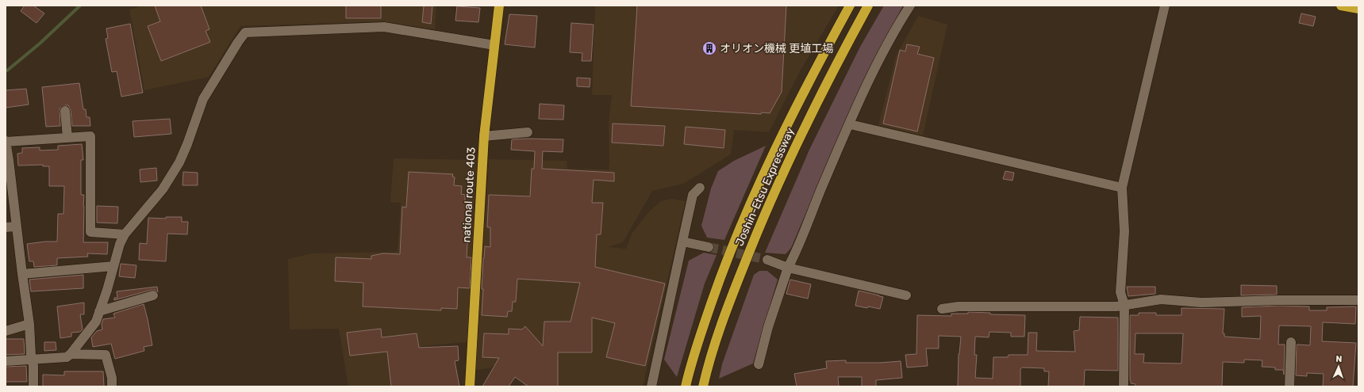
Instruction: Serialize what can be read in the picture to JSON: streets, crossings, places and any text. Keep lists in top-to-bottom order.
{
  "streets": {
    "highway": ["Joshin-Etsu Expressway", "national route 403"]
  },
  "places": {
    "building": ["オリオン機械 更埴工場"]
  },
  "north": "top"
}
